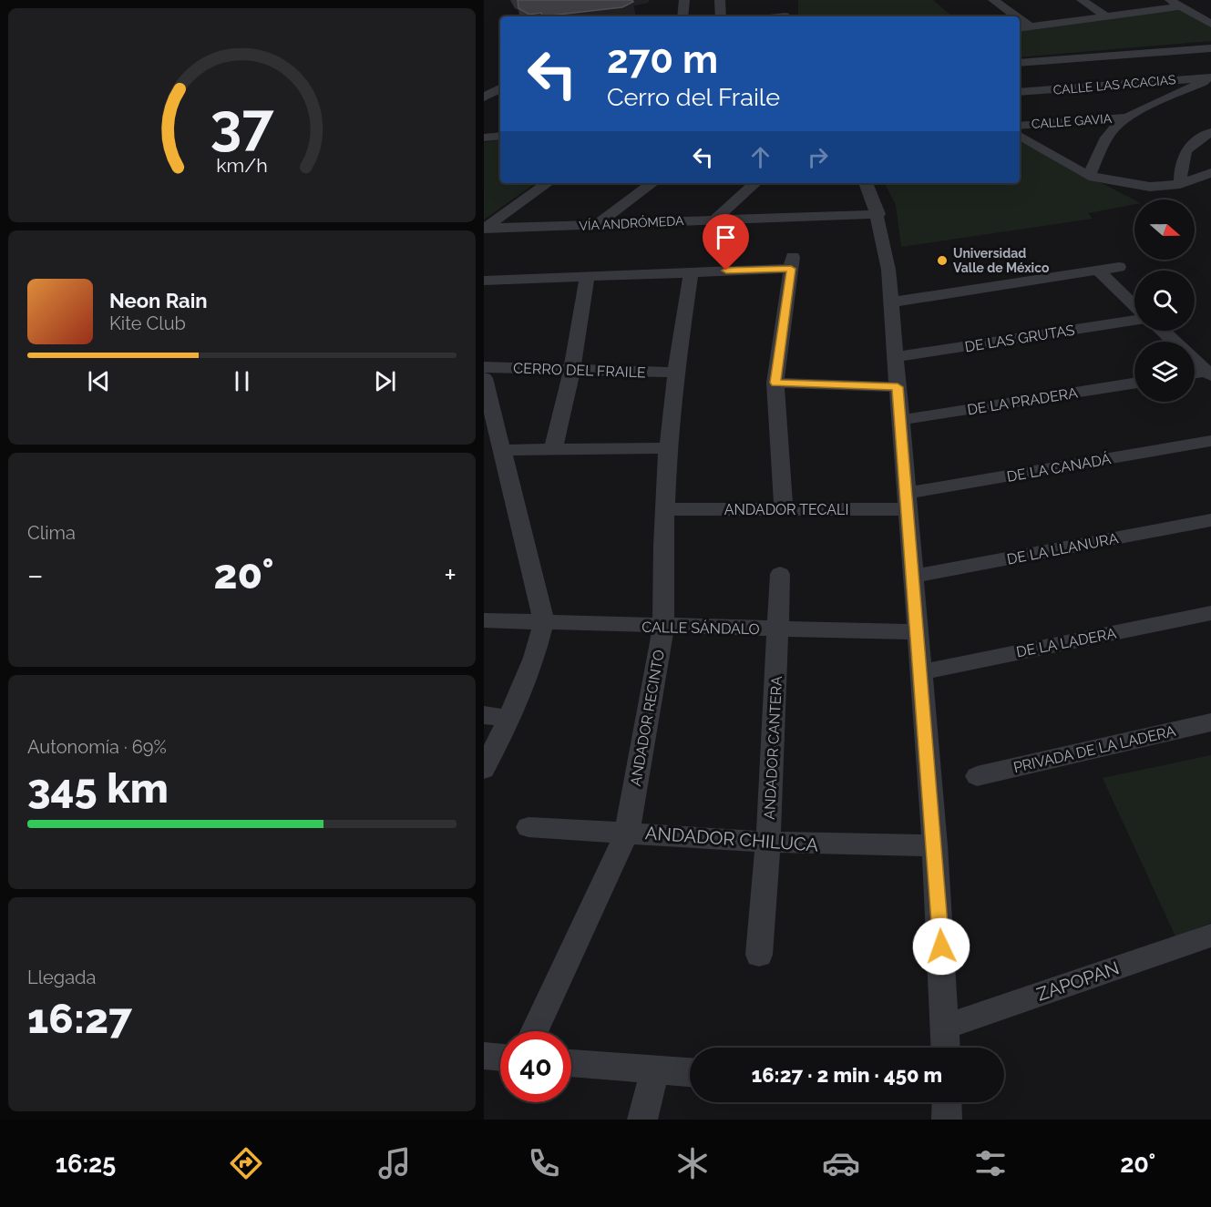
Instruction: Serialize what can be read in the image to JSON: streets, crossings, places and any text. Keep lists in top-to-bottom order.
{
  "streets": {
    "street": [
      "CALLE LAS ACACIAS",
      "CALLE GAVIA",
      "VÍA ANDRÓMEDA",
      "DE LAS GRUTAS",
      "CERRO DEL FRAILE",
      "DE LA PRADERA",
      "DE LA CANADÁ",
      "ANDADOR TECALI",
      "DE LA LLANURA",
      "CALLE SÁNDALO",
      "DE LA LADERA",
      "ANDADOR RECINTO",
      "ANDADOR CANTERA",
      "PRIVADA DE LA LADERA",
      "ANDADOR CHILUCA",
      "ZAPOPAN"
    ]
  },
  "crossings": [
    ["CERRO DEL FRAILE", "ANDADOR RECINTO"],
    ["DE LA CANADÁ", "ANDADOR TECALI"],
    ["ANDADOR TECALI", "ANDADOR RECINTO"],
    ["CALLE SÁNDALO", "ANDADOR RECINTO"],
    ["CALLE SÁNDALO", "ANDADOR CANTERA"],
    ["ANDADOR RECINTO", "ANDADOR CHILUCA"],
    ["ANDADOR CANTERA", "ANDADOR CHILUCA"]
  ],
  "places": ["Universidad Valle de México"],
  "north": "right",
  "page": {
    "turn": ["270 m", "Cerro del Fraile"],
    "song": ["Neon Rain", "Kite Club"],
    "tile": [
      "Clima",
      ["Autonomía · 69%", "345 km"],
      ["Llegada", "16:27"]
    ],
    "heat": ["−", "20°", "+"],
    "limit": "40",
    "trip": "16:27 · 2 min · 450 m",
    "tabs": ["16:25", "20°"],
    "gauge": ["37", "km/h"]
  }
}
